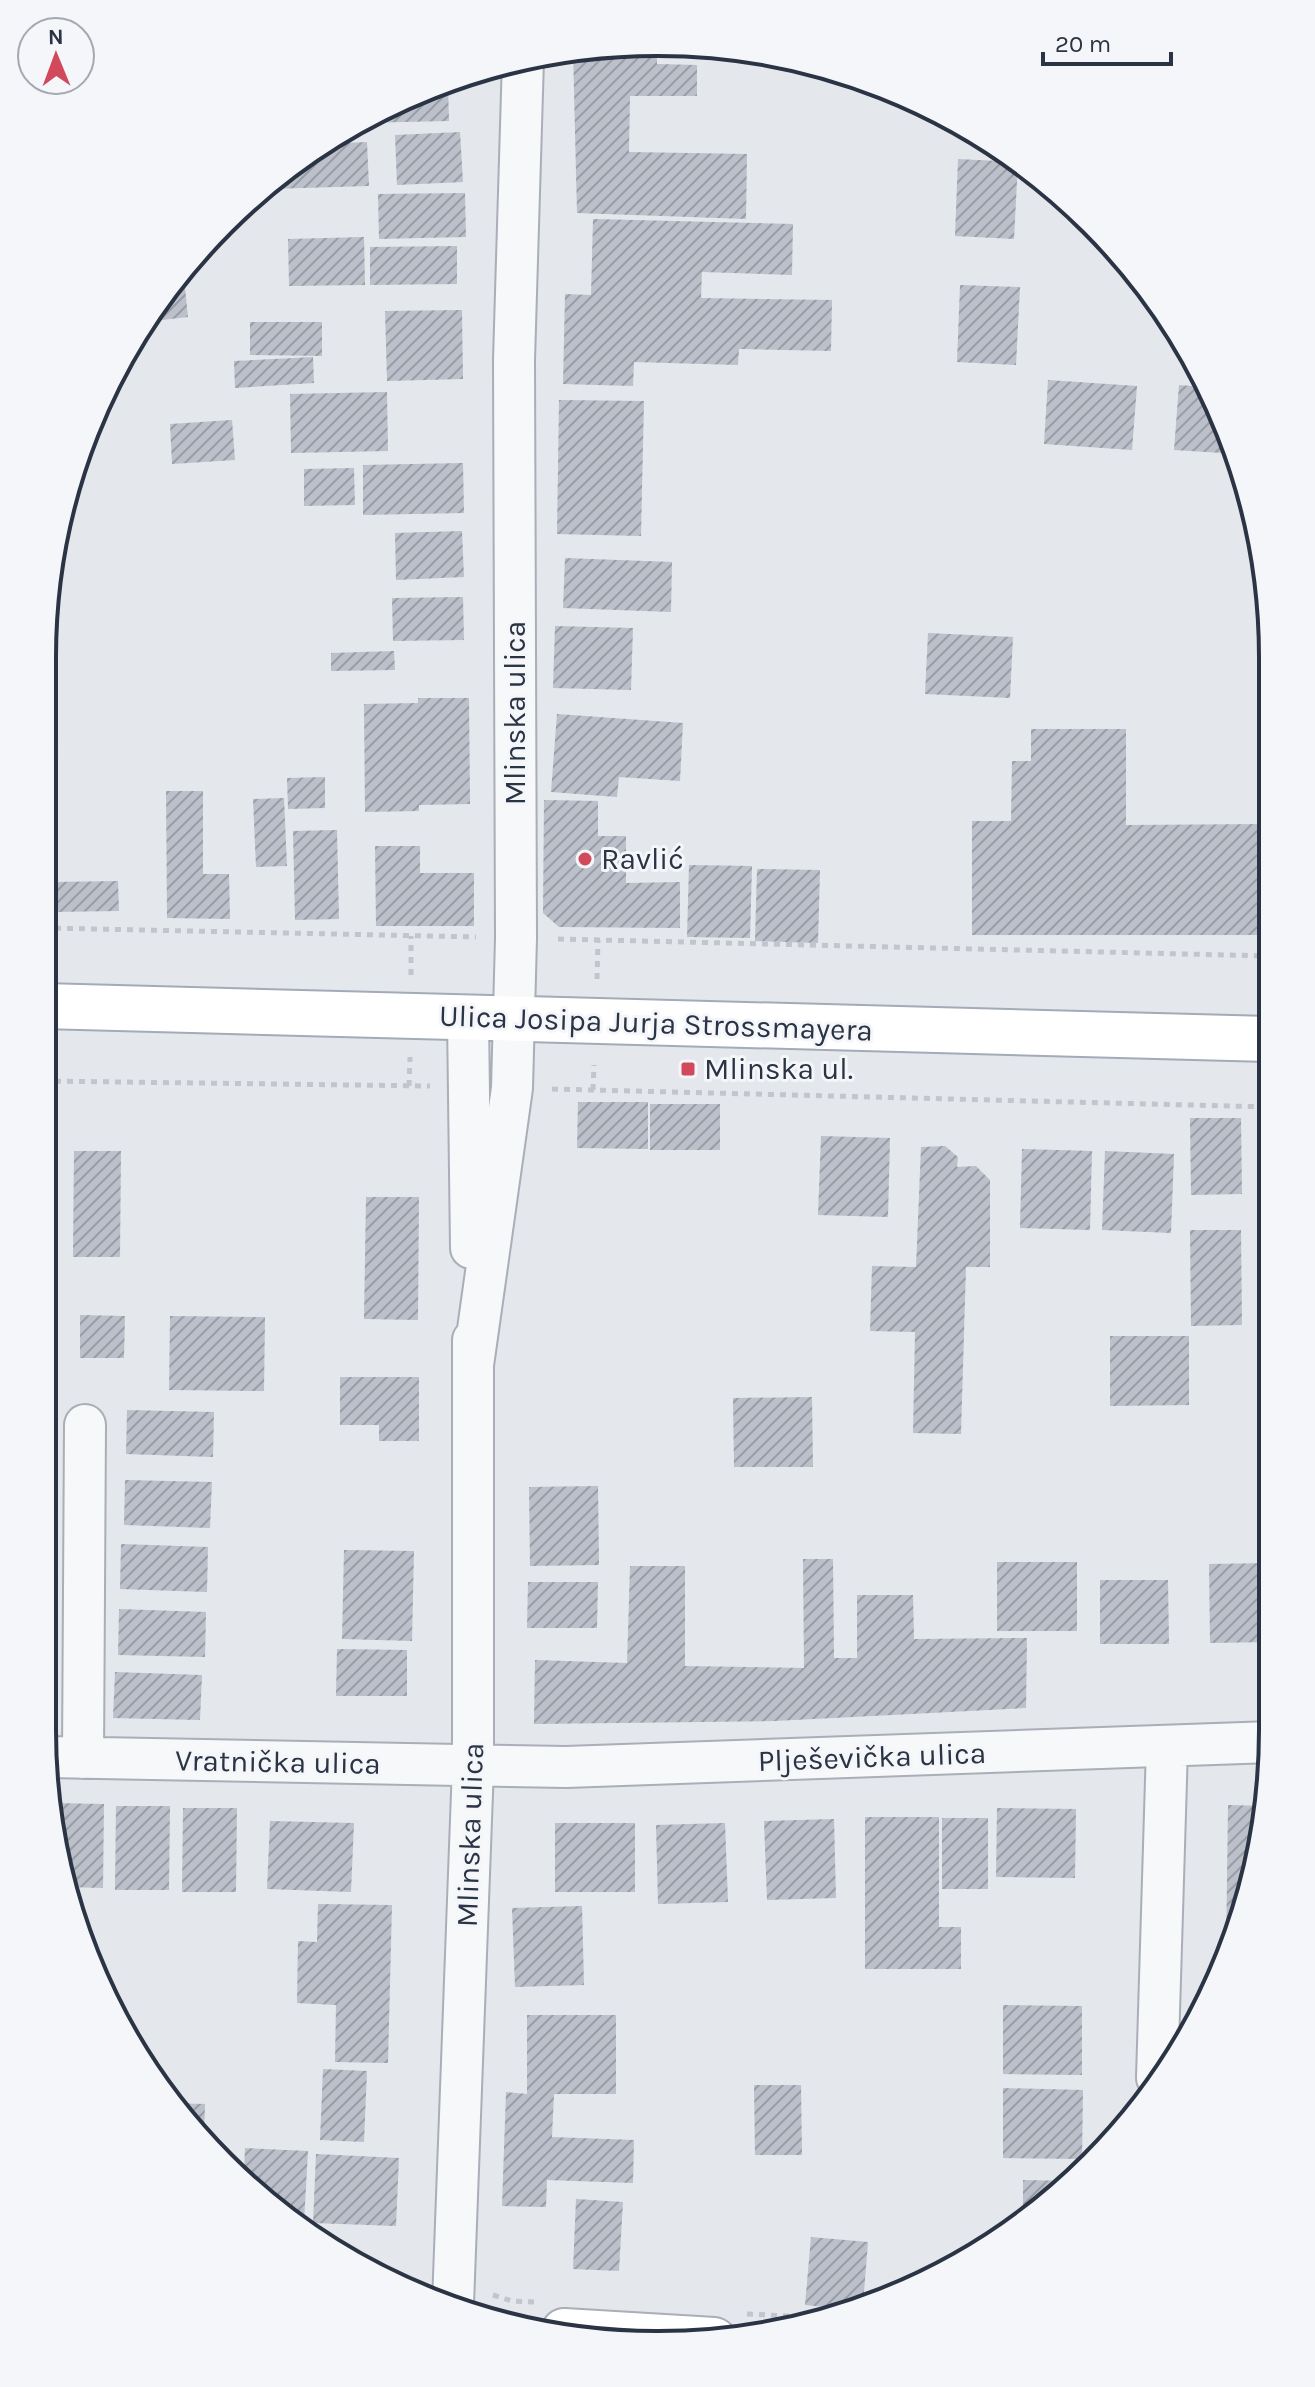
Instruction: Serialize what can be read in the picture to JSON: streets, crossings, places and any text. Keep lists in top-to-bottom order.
{
  "streets": {
    "main road": ["Ulica Josipa Jurja Strossmayera"],
    "street": ["Mlinska ulica", "Plješevička ulica", "Vratnička ulica"]
  },
  "crossings": [
    ["Mlinska ulica", "Ulica Josipa Jurja Strossmayera"],
    ["Mlinska ulica", "Plješevička ulica"],
    ["Mlinska ulica", "Vratnička ulica"],
    ["Plješevička ulica", "Vratnička ulica"]
  ],
  "places": {
    "other": ["Ravlić"],
    "transit": ["Mlinska ul."]
  },
  "scale_bar": "20 m",
  "north": "top"
}
